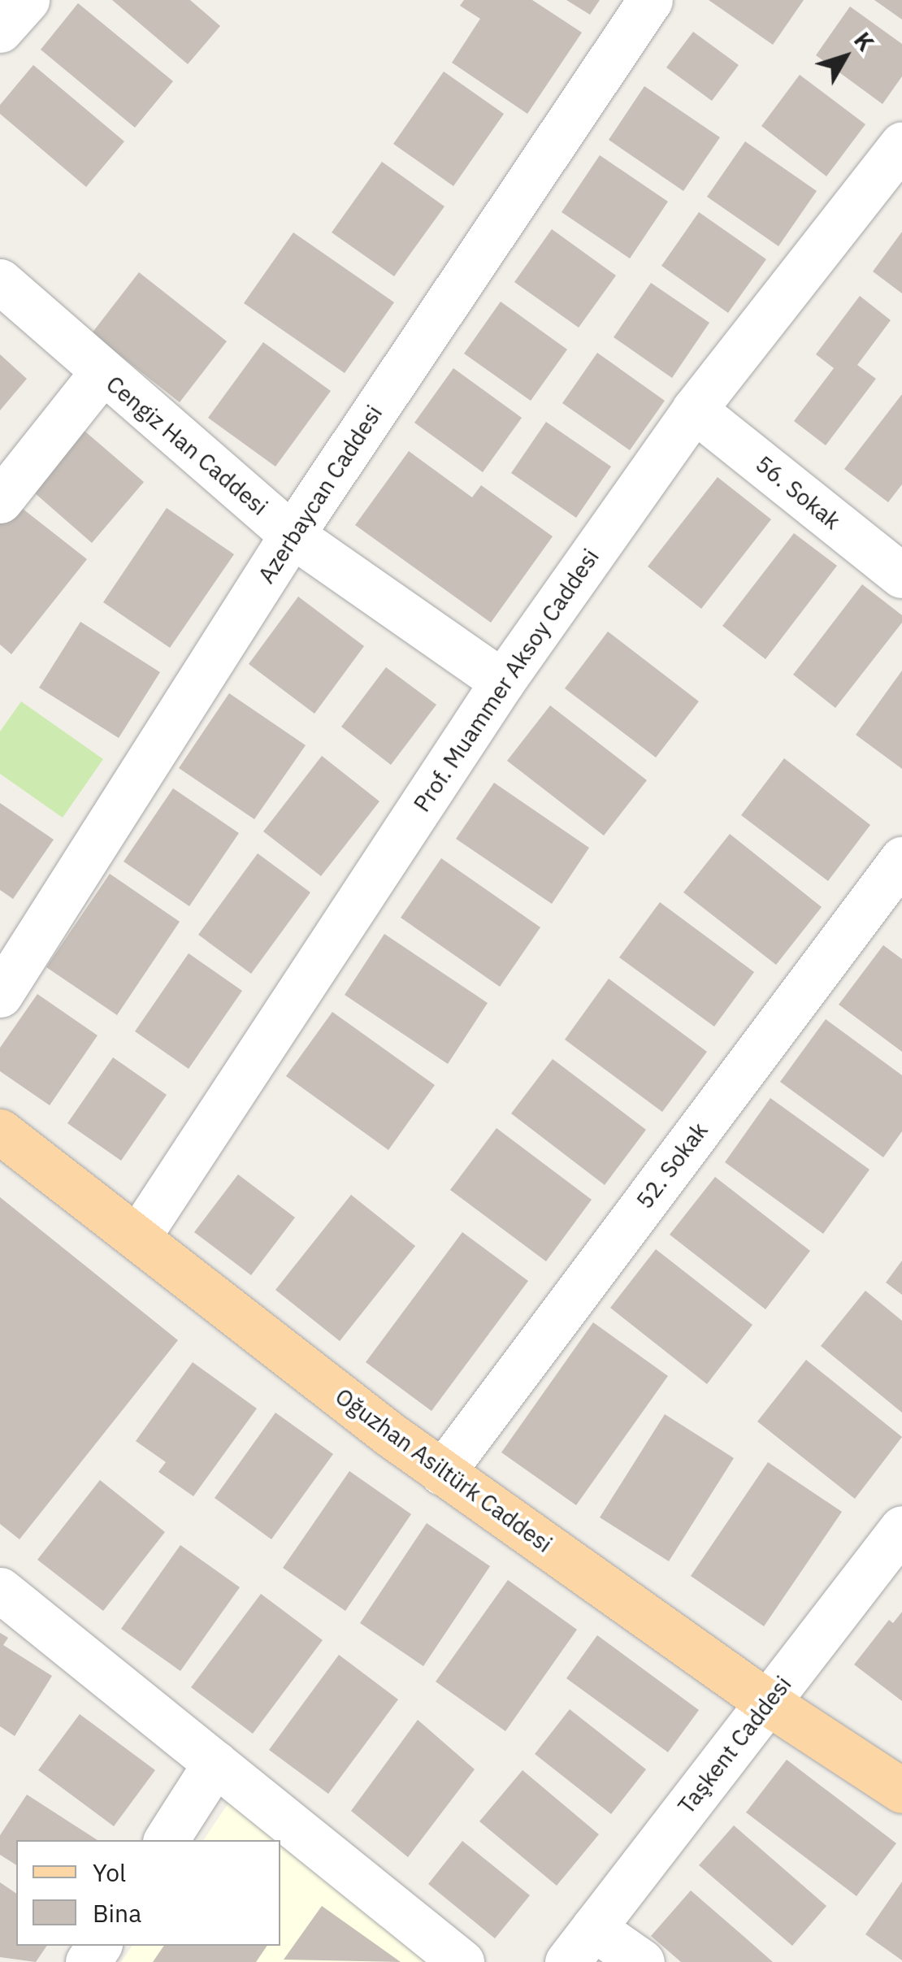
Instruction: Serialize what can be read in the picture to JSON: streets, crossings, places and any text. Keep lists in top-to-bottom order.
{
  "streets": {
    "main road": ["Oğuzhan Asiltürk Caddesi"],
    "street": [
      "Cengiz Han Caddesi",
      "56. Sokak",
      "Azerbaycan Caddesi",
      "Prof. Muammer Aksoy Caddesi",
      "52. Sokak",
      "Taşkent Caddesi"
    ]
  },
  "crossings": [
    ["Cengiz Han Caddesi", "Azerbaycan Caddesi"],
    ["Cengiz Han Caddesi", "Prof. Muammer Aksoy Caddesi"],
    ["56. Sokak", "Prof. Muammer Aksoy Caddesi"],
    ["Prof. Muammer Aksoy Caddesi", "Oğuzhan Asiltürk Caddesi"],
    ["52. Sokak", "Oğuzhan Asiltürk Caddesi"],
    ["Oğuzhan Asiltürk Caddesi", "Taşkent Caddesi"]
  ],
  "legend": ["Yol", "Bina"],
  "north": "top right"
}
